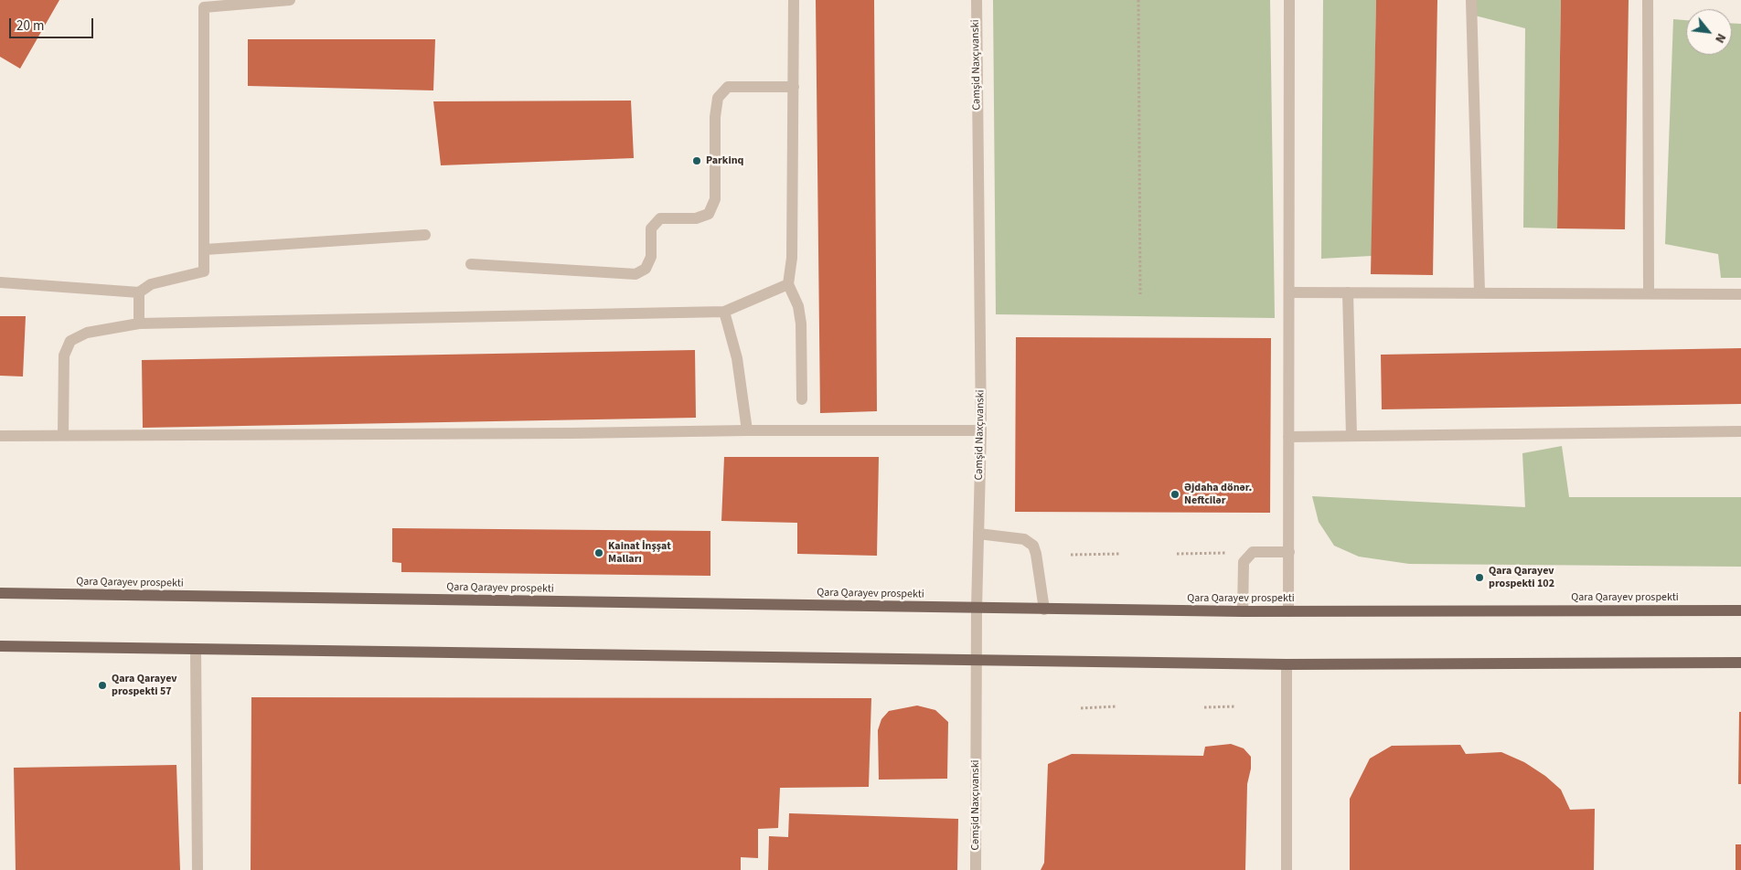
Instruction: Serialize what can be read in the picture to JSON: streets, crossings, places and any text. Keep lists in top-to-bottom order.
{
  "streets": {
    "main road": ["Qara Qarayev prospekti"],
    "street": ["Cəmşid Naxçıvanski"]
  },
  "crossings": [
    ["Cəmşid Naxçıvanski", "Qara Qarayev prospekti"]
  ],
  "places": [
    "Parkinq",
    "Əjdaha dönər. Neftcilər",
    "Kainat İnşşat Malları",
    "Qara Qarayev prospekti 102",
    "Qara Qarayev prospekti 57"
  ],
  "scale_bar": "20 m",
  "north": "bottom right"
}
